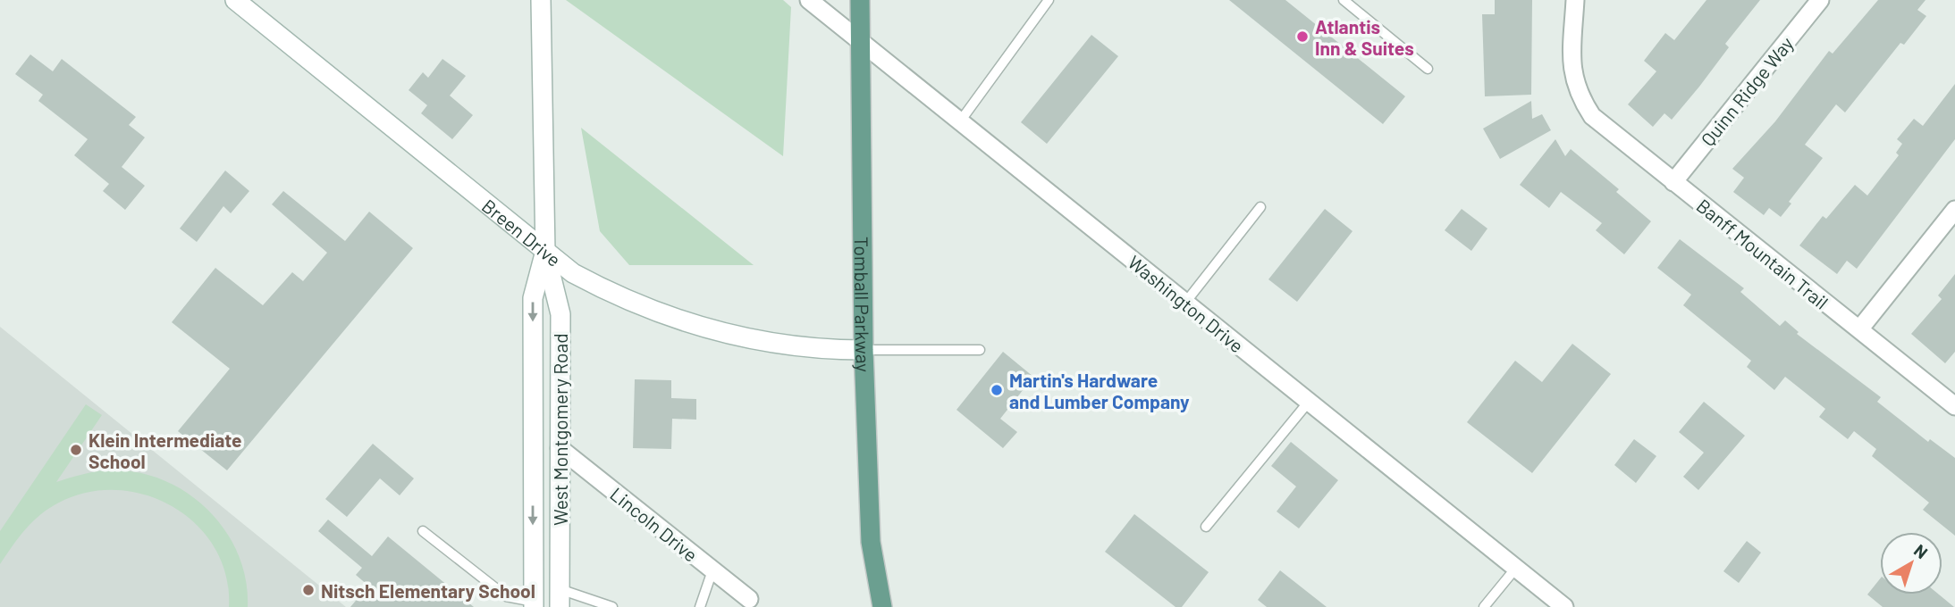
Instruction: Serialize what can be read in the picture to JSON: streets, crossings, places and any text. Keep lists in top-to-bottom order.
{
  "streets": {
    "main road": ["Breen Drive", "Tomball Parkway", "West Montgomery Road"],
    "street": [
      "Quinn Ridge Way",
      "Banff Mountain Trail",
      "Washington Drive",
      "Lincoln Drive"
    ]
  },
  "crossings": [
    ["Quinn Ridge Way", "Banff Mountain Trail"],
    ["Breen Drive", "Tomball Parkway"],
    ["Breen Drive", "West Montgomery Road"],
    ["Washington Drive", "Tomball Parkway"],
    ["West Montgomery Road", "Lincoln Drive"]
  ],
  "places": [
    "Atlantis Inn & Suites",
    "Martin's Hardware and Lumber Company",
    "Klein Intermediate School",
    "Nitsch Elementary School"
  ],
  "north": "top right"
}
